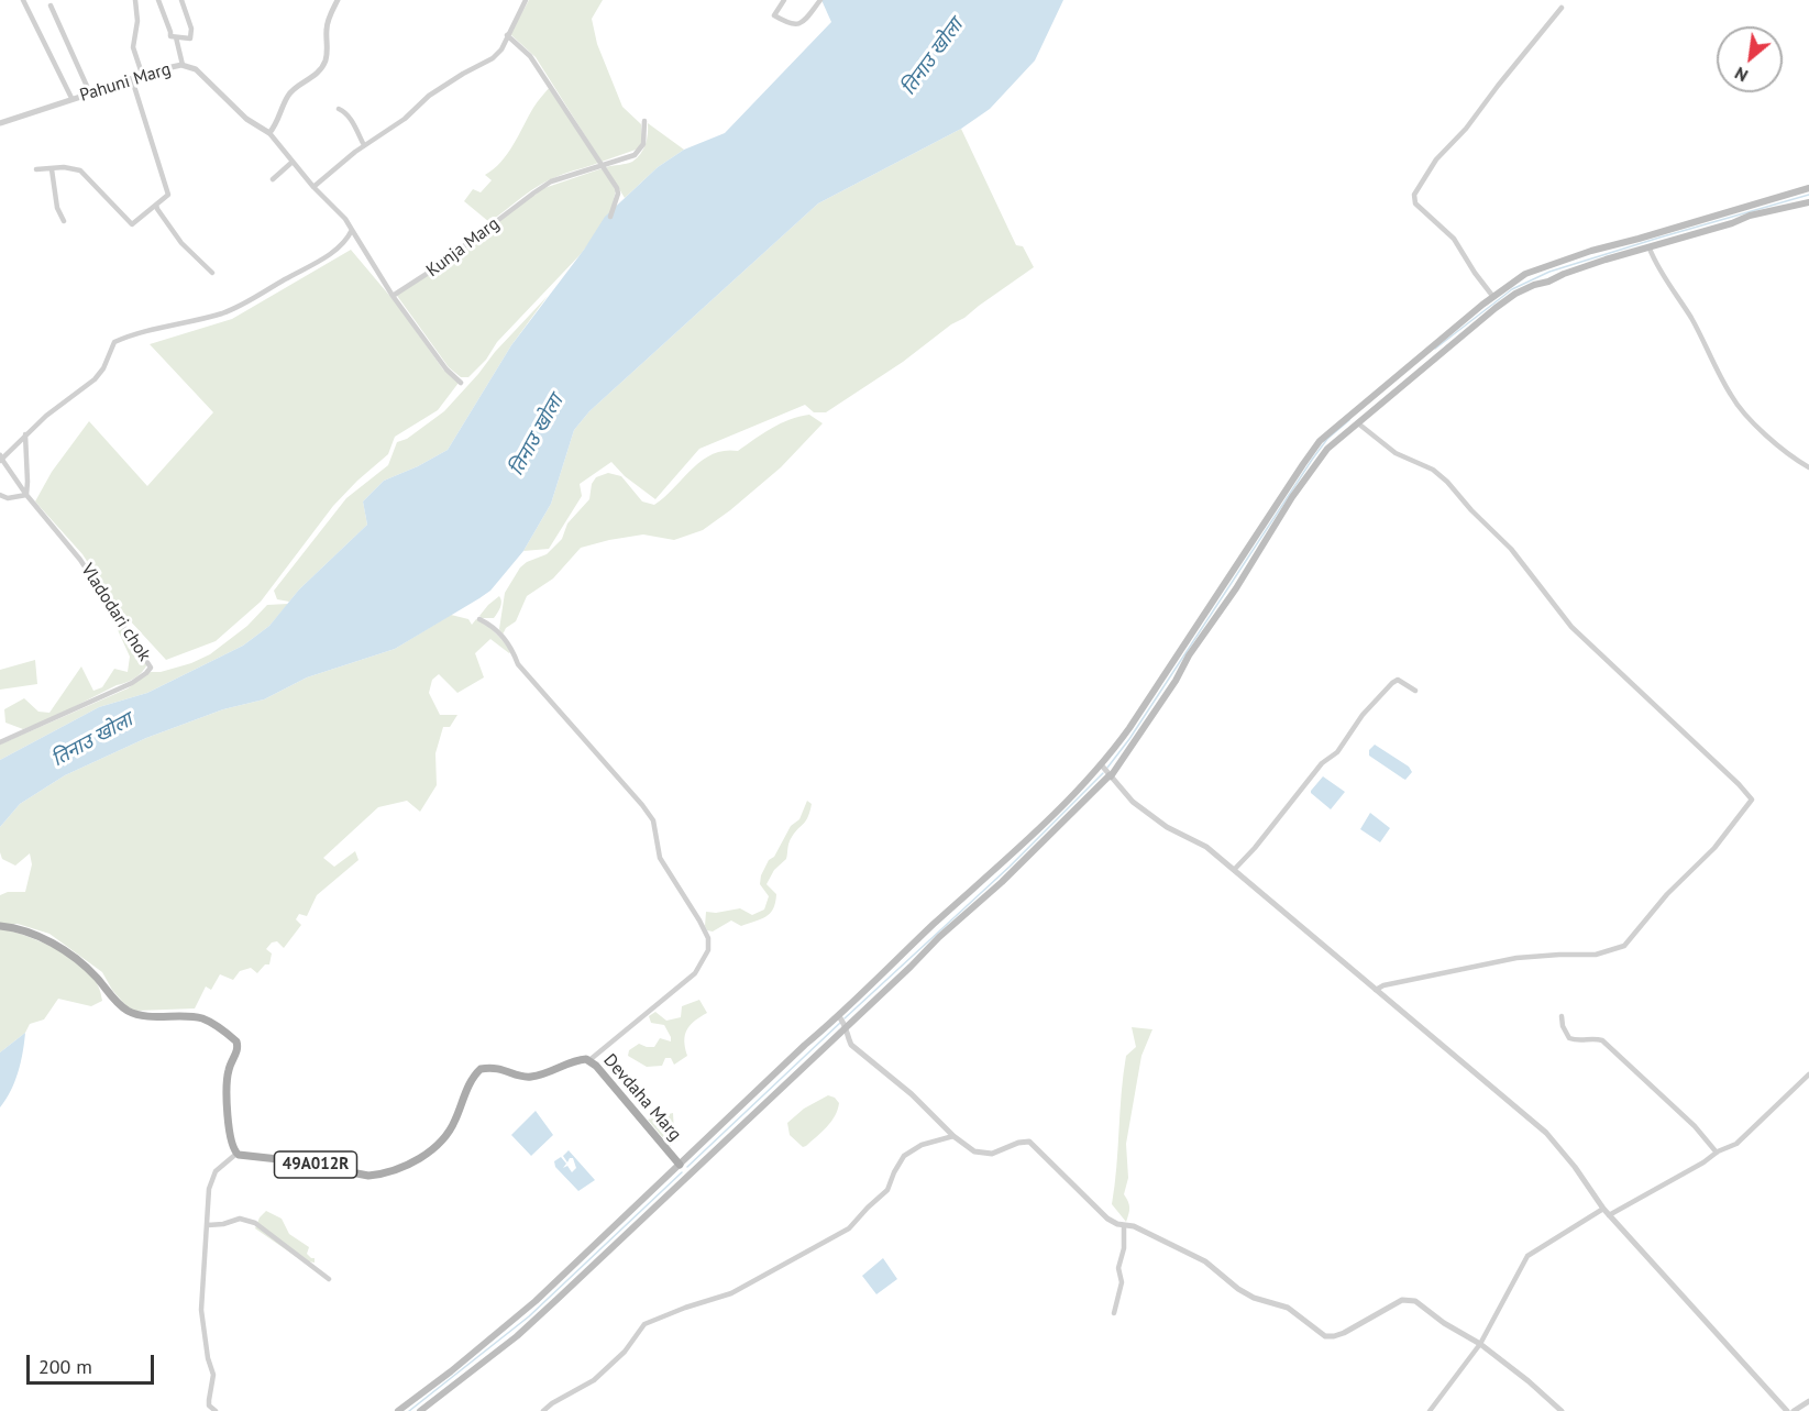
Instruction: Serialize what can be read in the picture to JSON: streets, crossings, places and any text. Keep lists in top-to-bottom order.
{
  "streets": {
    "main road": ["Devdaha Marg", "49A012R"],
    "street": ["Pahuni Marg", "Kunja Marg", "Vladodari chok"]
  },
  "water": ["तिनाउ खोला"],
  "scale_bar": "200 m",
  "north": "bottom left"
}
